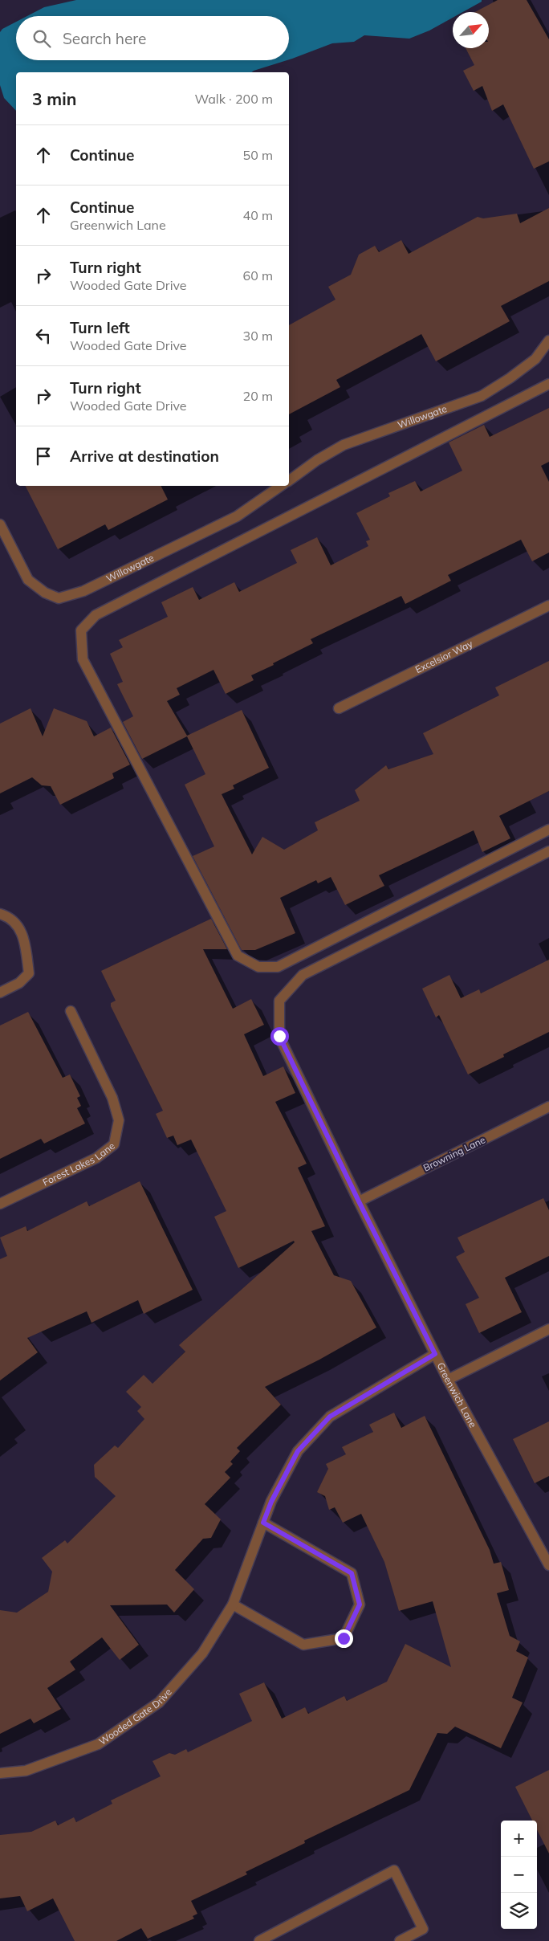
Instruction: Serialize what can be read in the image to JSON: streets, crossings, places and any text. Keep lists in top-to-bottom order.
{
  "streets": {
    "street": [
      "Willowgate",
      "Excelsior Way",
      "Browning Lane",
      "Forest Lakes Lane",
      "Greenwich Lane",
      "Wooded Gate Drive"
    ]
  },
  "crossings": [
    ["Browning Lane", "Greenwich Lane"],
    ["Greenwich Lane", "Wooded Gate Drive"]
  ],
  "north": "top right",
  "page": {
    "search": "Search here",
    "heading": ["3 min", "Walk · 200 m"],
    "list": [
      ["Continue", "50 m"],
      ["Continue", "Greenwich Lane", "40 m"],
      ["Turn right", "Wooded Gate Drive", "60 m"],
      ["Turn left", "Wooded Gate Drive", "30 m"],
      ["Turn right", "Wooded Gate Drive", "20 m"],
      "Arrive at destination"
    ],
    "map_buttons": ["+", "−"]
  }
}
